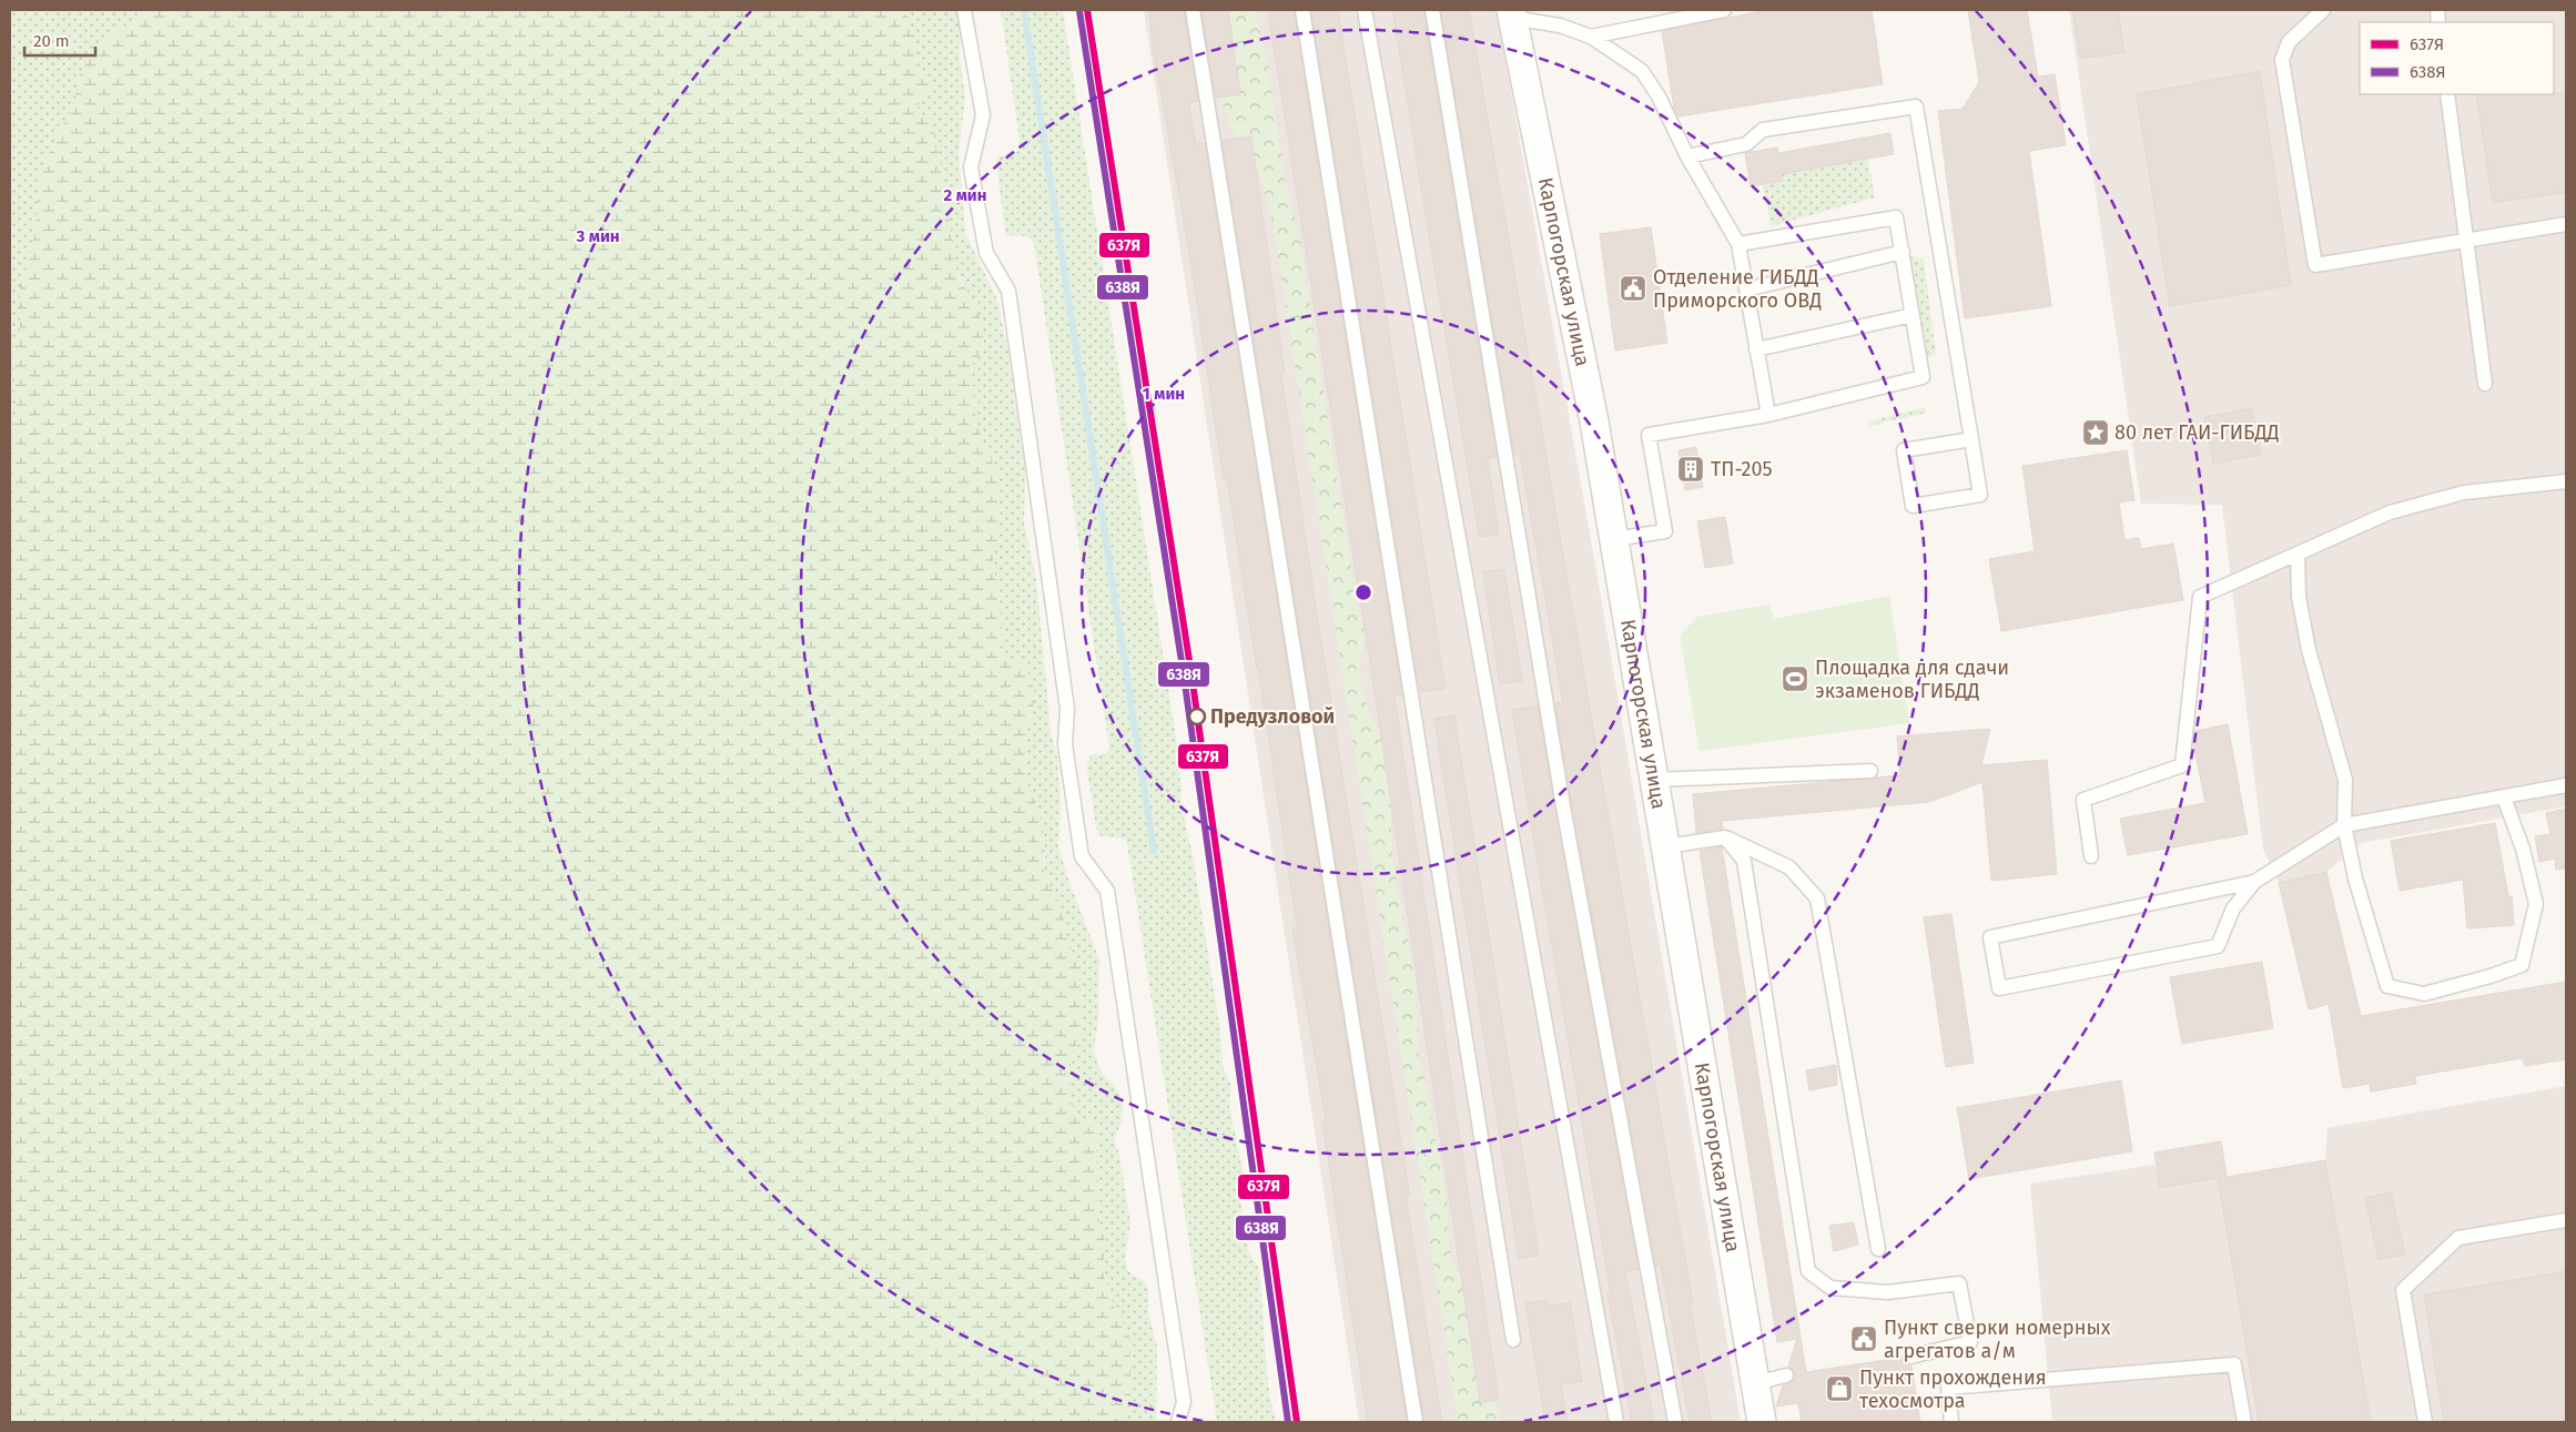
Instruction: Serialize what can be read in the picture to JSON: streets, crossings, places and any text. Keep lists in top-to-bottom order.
{
  "streets": {
    "street": ["Карпогорская улица"]
  },
  "places": {
    "public building": ["Отделение ГИБДД Приморского ОВД", "Пункт сверки номерных агрегатов а/м"],
    "place": ["80 лет ГАИ-ГИБДД"],
    "building": ["ТП-205"],
    "sports": ["Площадка для сдачи экзаменов ГИБДД"],
    "other": ["Предузловой"],
    "shop": ["Пункт прохождения техосмотра"]
  },
  "lines": ["transit line 637Я", "transit line 638Я"],
  "legend": ["637Я", "638Я"],
  "scale_bar": "20 m",
  "rings": ["2 мин", "3 мин", "1 мин"]
}
